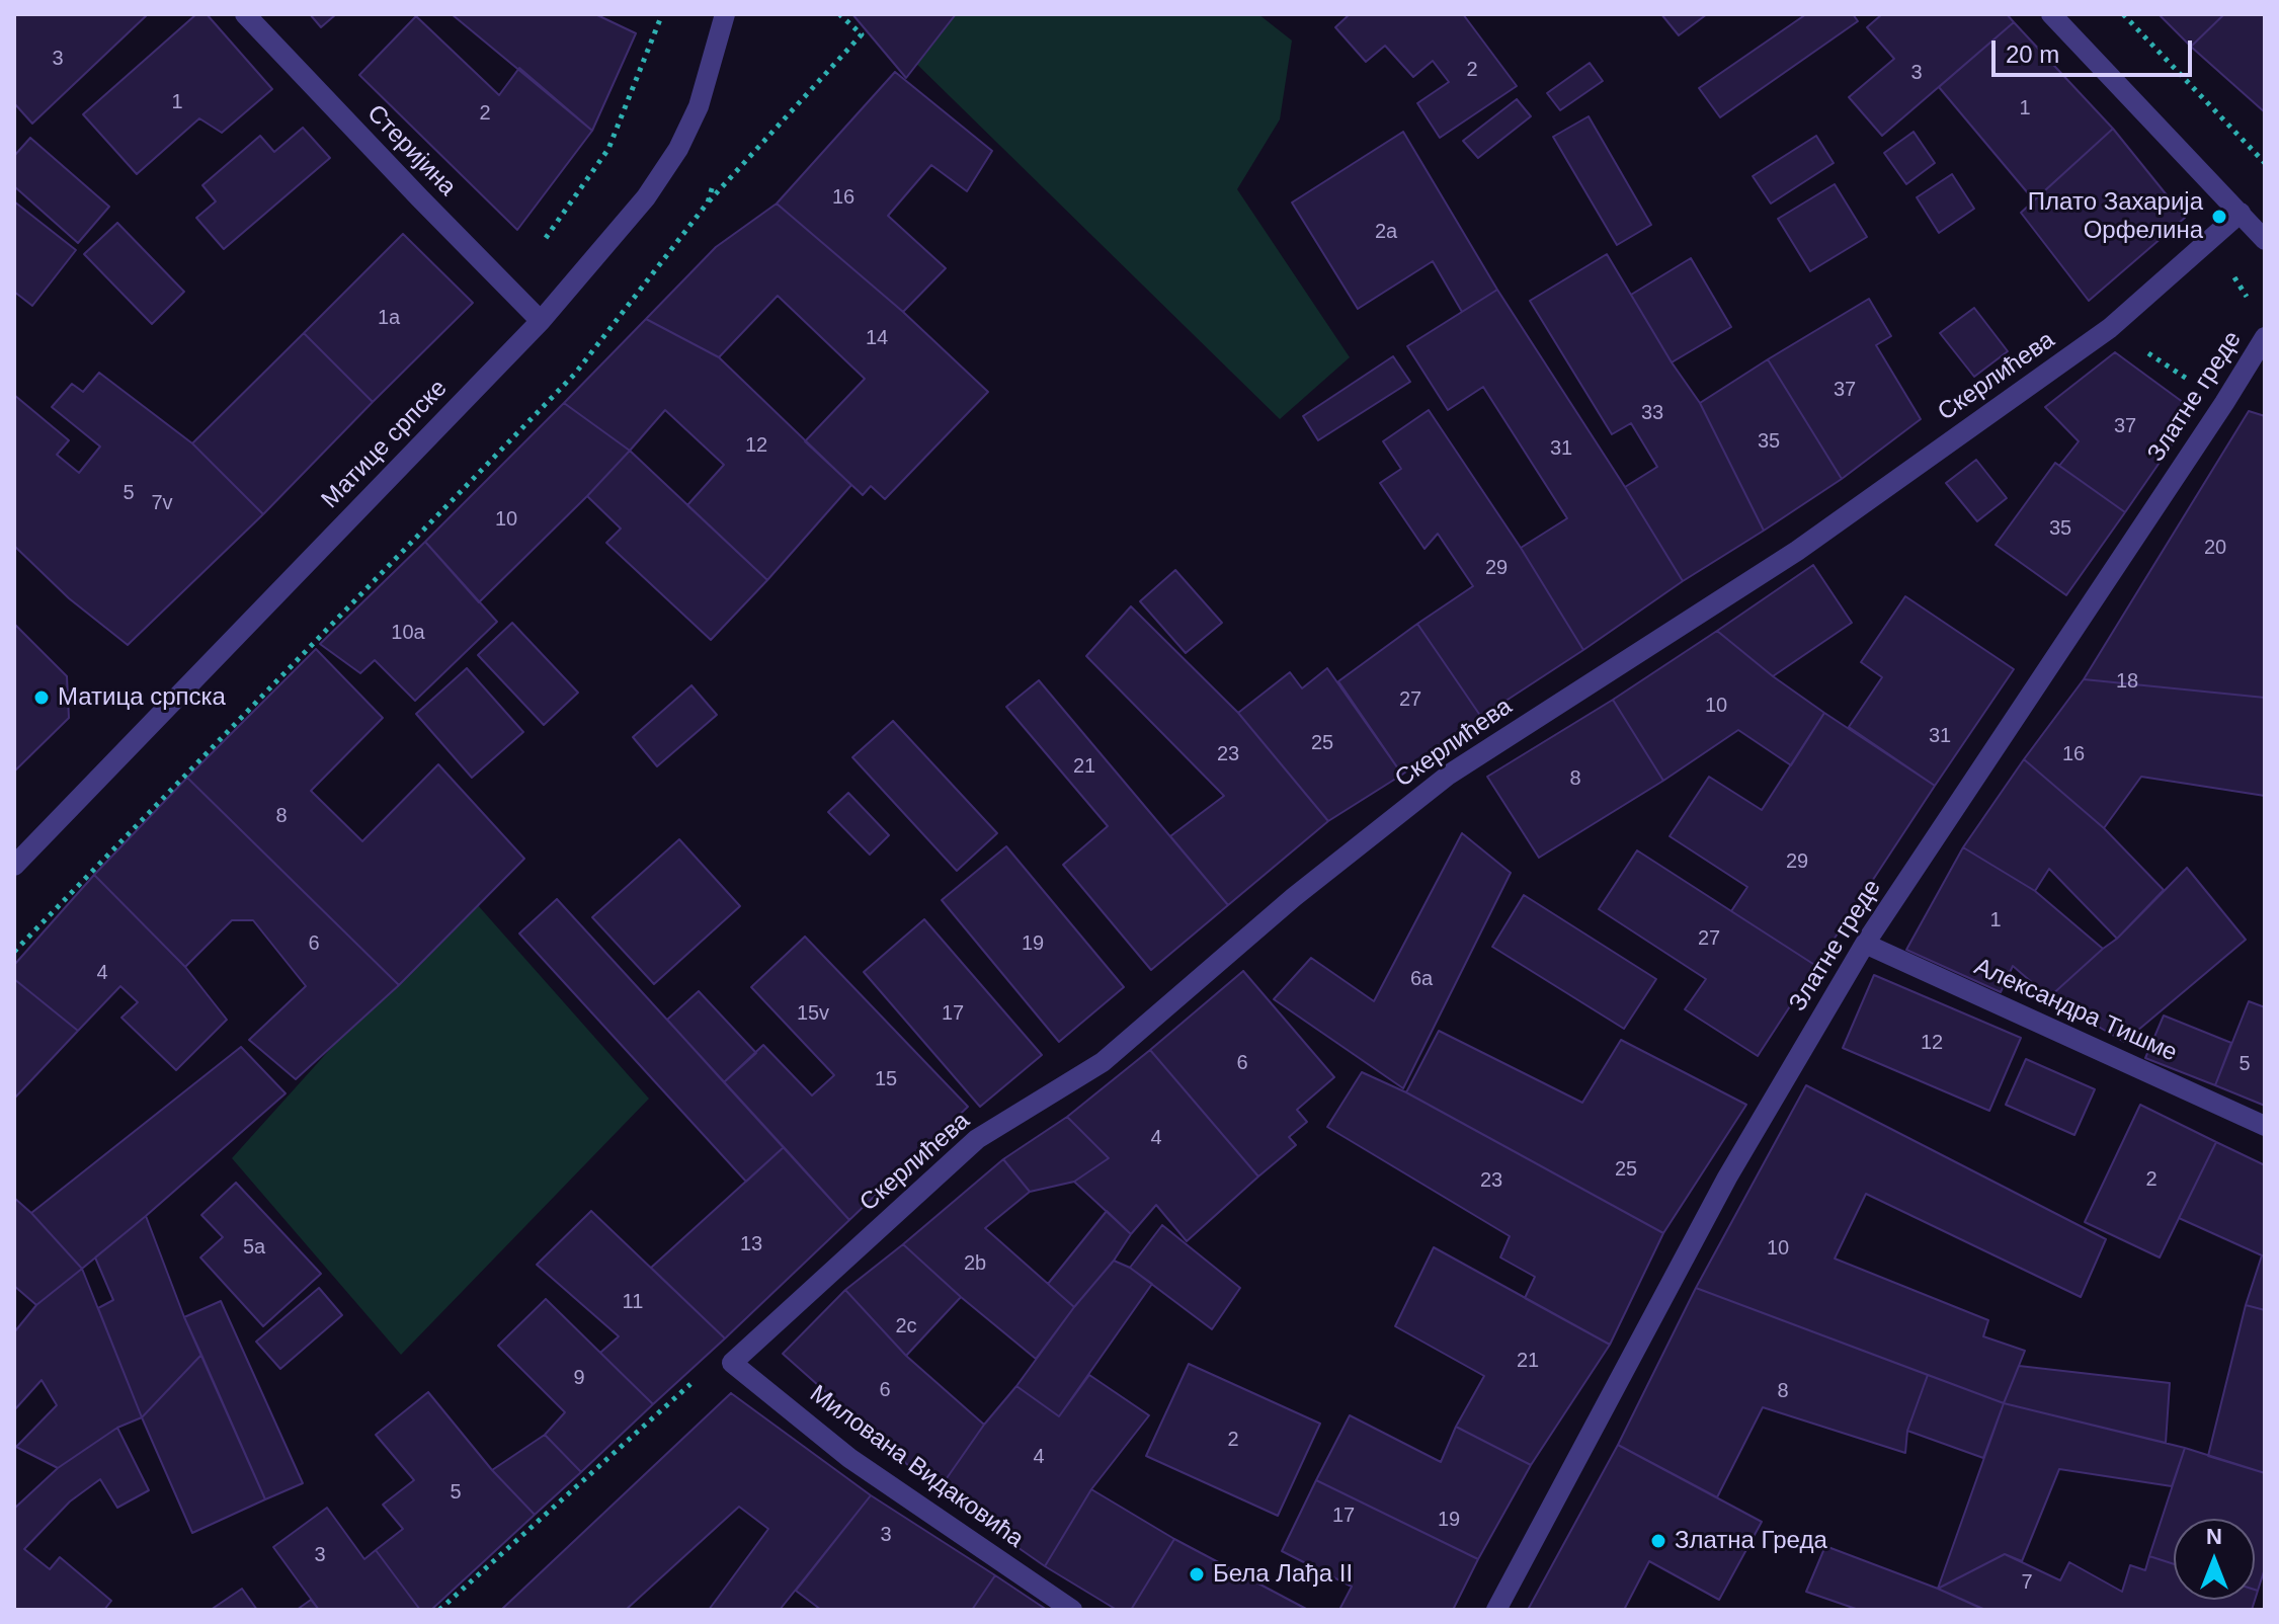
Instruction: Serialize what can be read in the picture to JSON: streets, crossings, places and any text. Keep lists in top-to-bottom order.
{
  "streets": {
    "street": [
      "Стеријина",
      "Скерлићева",
      "Златне греде",
      "Матице српске",
      "Александра Тишме",
      "Милована Видаковића"
    ]
  },
  "crossings": [
    ["Стеријина", "Матице српске"],
    ["Скерлићева", "Милована Видаковића"],
    ["Златне греде", "Александра Тишме"]
  ],
  "places": [
    "Плато Захарија Орфелина",
    "Матица српска",
    "Златна Греда",
    "Бела Лађа II"
  ],
  "house_numbers": [
    "3",
    "2",
    "3",
    "1",
    "1",
    "2",
    "16",
    "2a",
    "1a",
    "14",
    "37",
    "33",
    "37",
    "35",
    "12",
    "31",
    "5",
    "7v",
    "10",
    "35",
    "20",
    "29",
    "10a",
    "18",
    "27",
    "10",
    "31",
    "25",
    "23",
    "16",
    "21",
    "8",
    "8",
    "29",
    "1",
    "27",
    "6",
    "19",
    "4",
    "6a",
    "15v",
    "17",
    "12",
    "6",
    "5",
    "15",
    "4",
    "25",
    "2",
    "23",
    "13",
    "5a",
    "10",
    "2b",
    "11",
    "2c",
    "21",
    "9",
    "6",
    "8",
    "2",
    "4",
    "5",
    "17",
    "19",
    "3",
    "3",
    "7"
  ],
  "scale_bar": "20 m",
  "north": "top"
}
